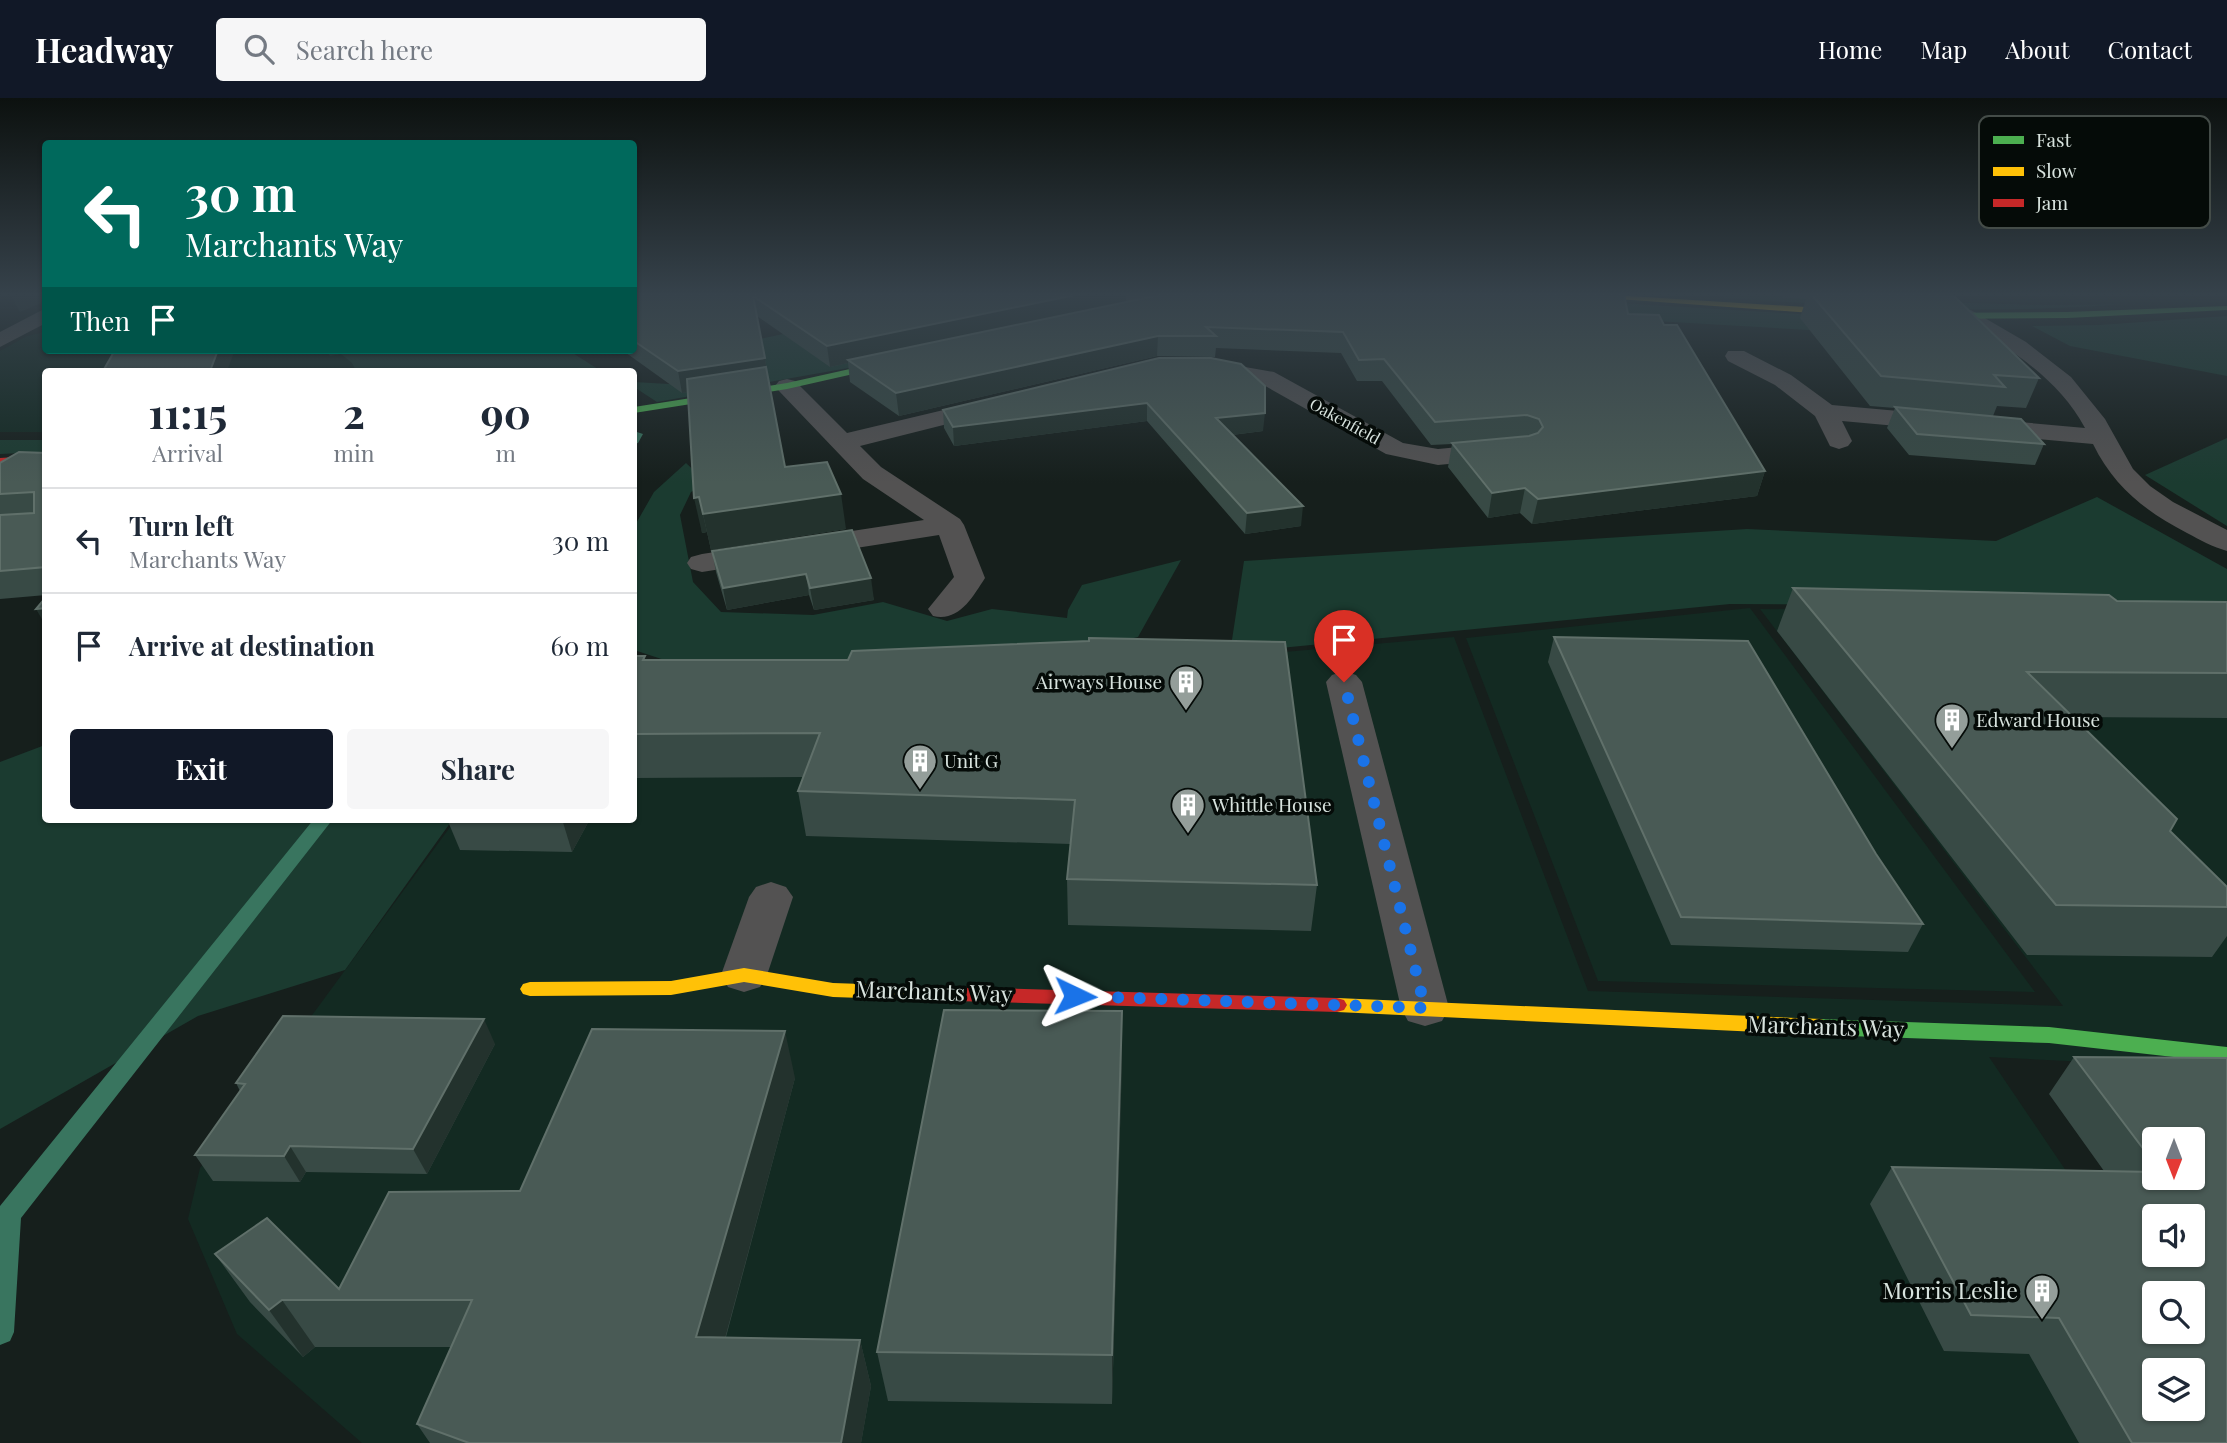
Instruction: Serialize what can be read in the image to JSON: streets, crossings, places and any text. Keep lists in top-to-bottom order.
{
  "streets": {
    "street": ["Oakenfield", "Marchants Way"]
  },
  "places": {
    "building": [
      "Airways House",
      "Edward House",
      "Unit G",
      "Whittle House",
      "Morris Leslie"
    ]
  },
  "legend": ["Fast", "Slow", "Jam"],
  "north": "bottom",
  "page": {
    "header": "Headway",
    "search": "Search here",
    "nav": [
      "Home",
      "Map",
      "About",
      "Contact"
    ],
    "turn": ["30 m", "Marchants Way"],
    "then": "Then",
    "eta": [
      "11:15",
      "Arrival",
      "2",
      "min",
      "90",
      "m"
    ],
    "list": [
      {
        "name": "Turn left",
        "note": "Marchants Way",
        "value": "30 m"
      },
      {
        "name": "Arrive at destination",
        "value": "60 m"
      }
    ],
    "buttons": ["Exit", "Share"]
  }
}
